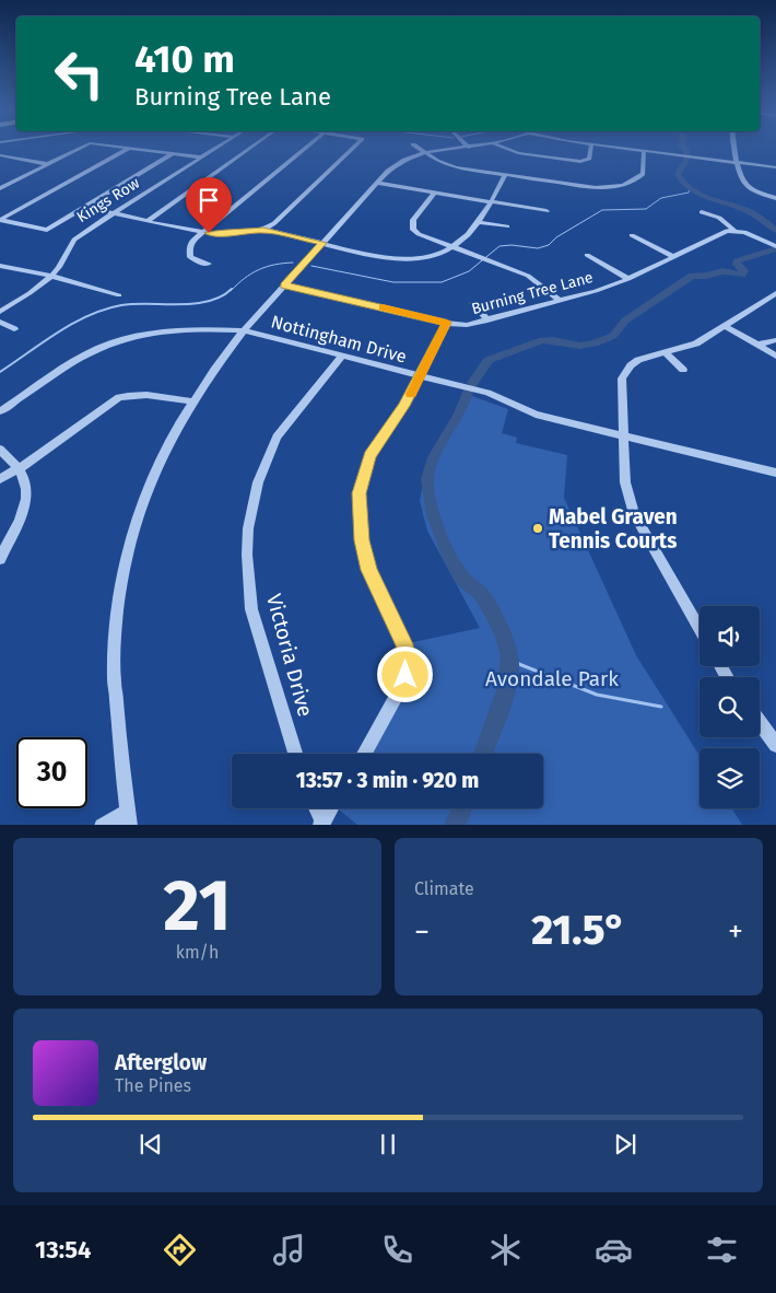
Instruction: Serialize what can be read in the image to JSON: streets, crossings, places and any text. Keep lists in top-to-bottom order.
{
  "streets": {
    "street": [
      "Kings Row",
      "Burning Tree Lane",
      "Nottingham Drive",
      "Victoria Drive"
    ]
  },
  "crossings": [
    ["Nottingham Drive", "Victoria Drive"]
  ],
  "parks": ["Avondale Park"],
  "places": ["Mabel Graven Tennis Courts"],
  "page": {
    "turn": ["410 m", "Burning Tree Lane"],
    "limit": "30",
    "trip": "13:57 · 3 min · 920 m",
    "tile": [
      ["21", "km/h"],
      "Climate"
    ],
    "heat": ["−", "21.5°", "+"],
    "song": ["Afterglow", "The Pines"],
    "tabs": "13:54"
  }
}
